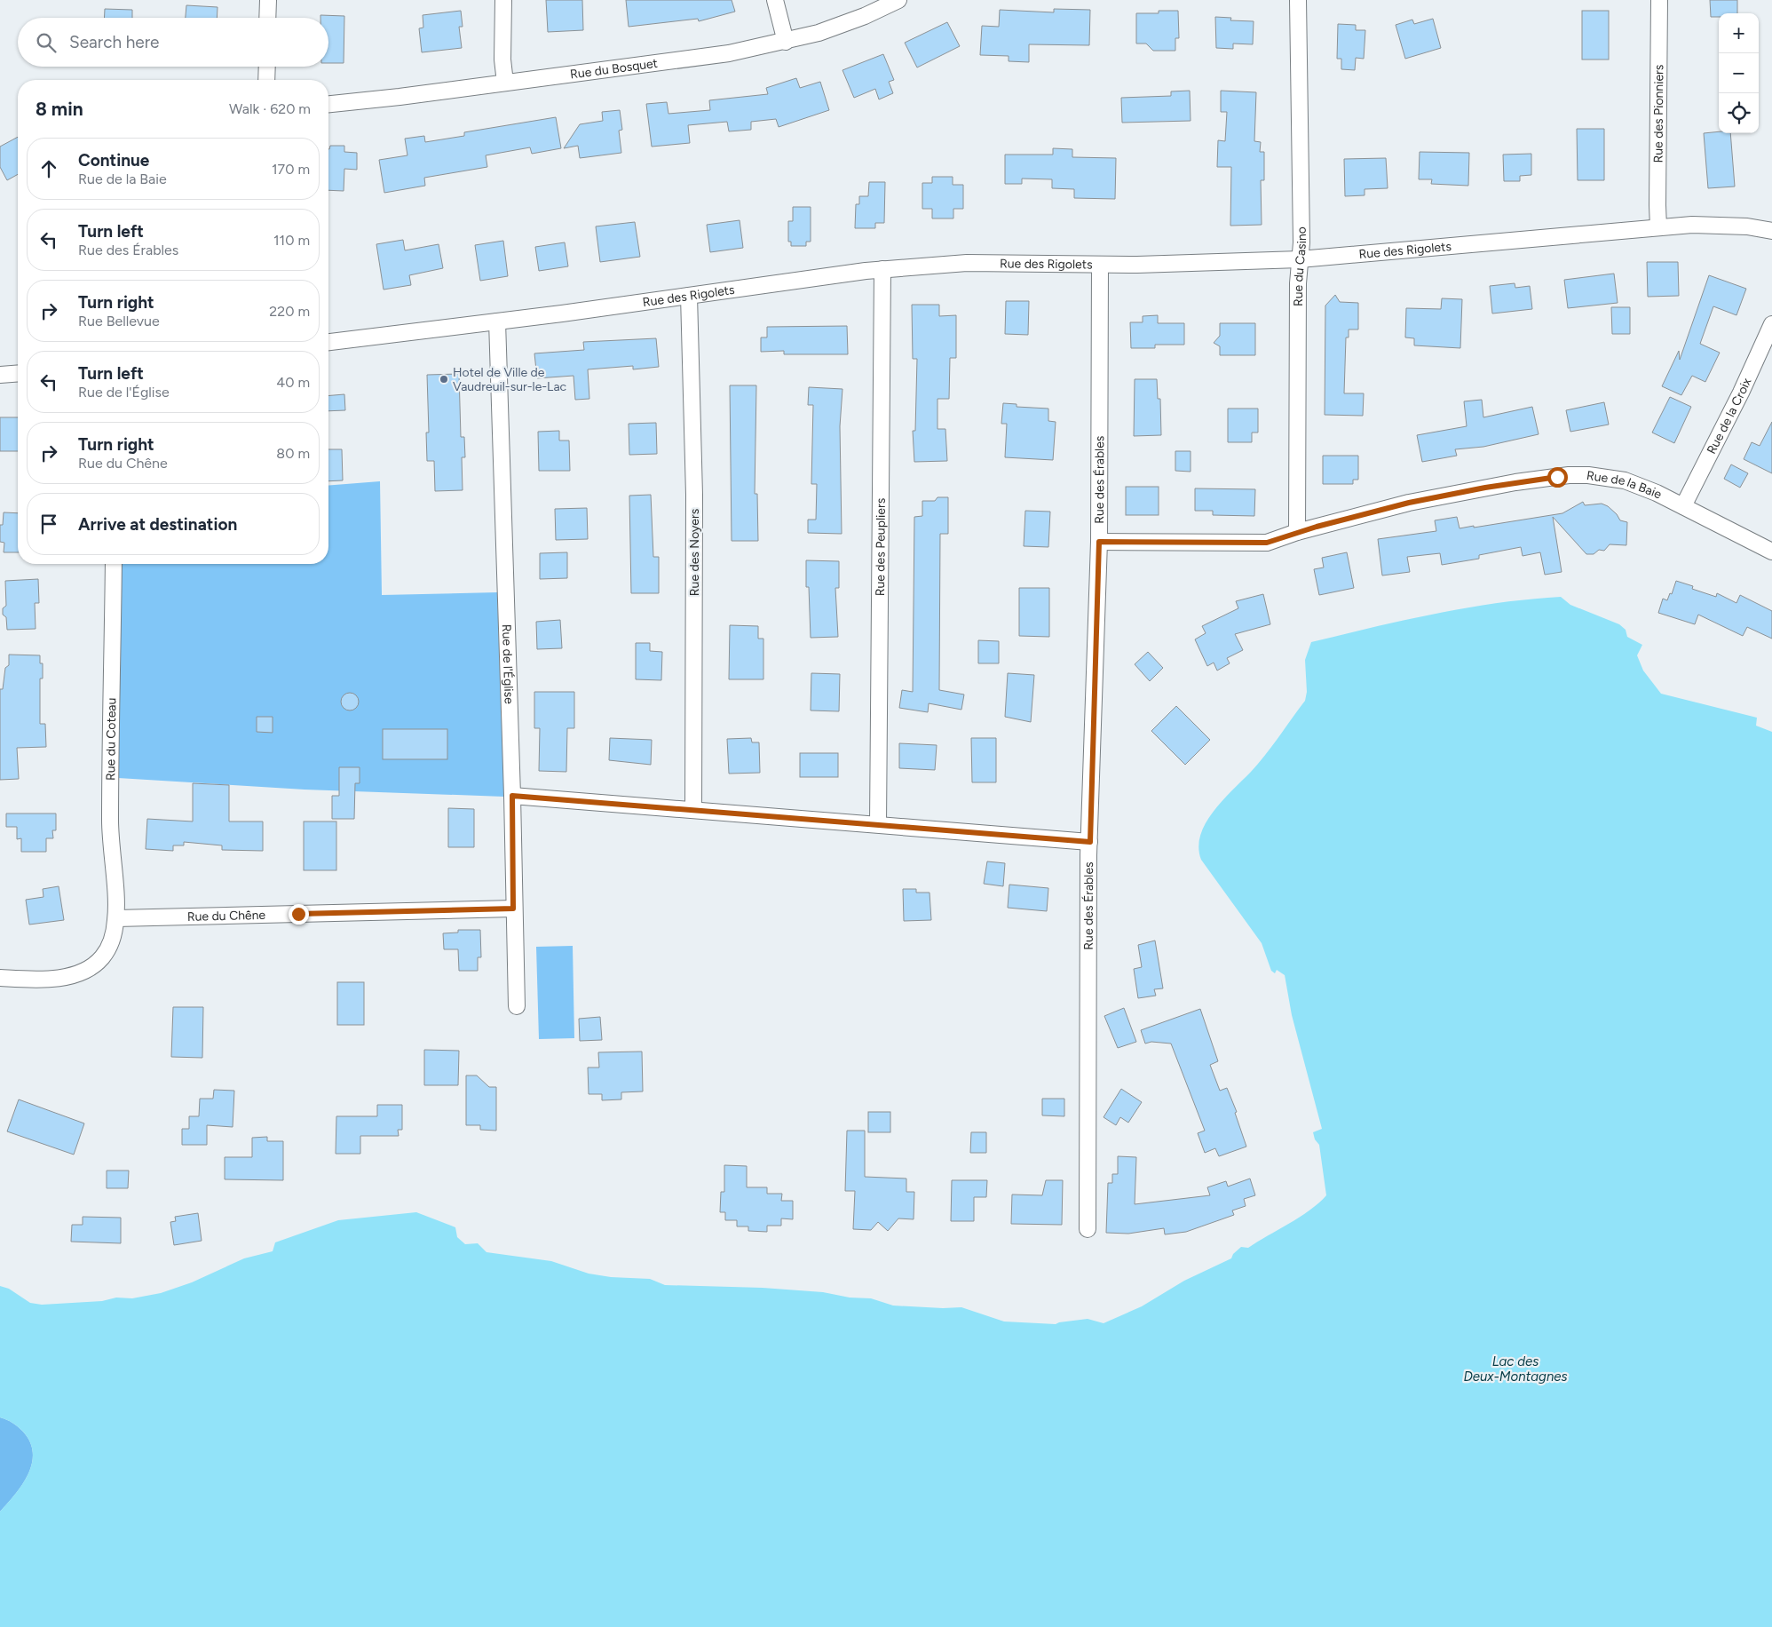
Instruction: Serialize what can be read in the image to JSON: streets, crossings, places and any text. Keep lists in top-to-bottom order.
{
  "streets": {
    "street": [
      "Rue du Bosquet",
      "Rue des Pionniers",
      "Rue des Rigolets",
      "Rue du Casino",
      "Rue de la Croix",
      "Rue des Érables",
      "Rue de la Baie",
      "Rue des Peupliers",
      "Rue des Noyers",
      "Rue de l'Église",
      "Rue du Coteau",
      "Rue du Chêne"
    ]
  },
  "crossings": [
    ["Rue des Pionniers", "Rue des Rigolets"],
    ["Rue des Rigolets", "Rue du Casino"],
    ["Rue des Rigolets", "Rue des Érables"],
    ["Rue des Rigolets", "Rue des Peupliers"],
    ["Rue des Rigolets", "Rue des Noyers"],
    ["Rue des Rigolets", "Rue de l'Église"],
    ["Rue du Casino", "Rue de la Baie"],
    ["Rue de la Croix", "Rue de la Baie"],
    ["Rue des Érables", "Rue de la Baie"],
    ["Rue de l'Église", "Rue du Chêne"],
    ["Rue du Coteau", "Rue du Chêne"]
  ],
  "water": ["Lac des Deux-Montagnes"],
  "places": ["Hotel de Ville de Vaudreuil-sur-le-Lac"],
  "page": {
    "map_buttons": ["+", "−"],
    "search": "Search here",
    "heading": ["8 min", "Walk · 620 m"],
    "list": [
      ["Continue", "Rue de la Baie", "170 m"],
      ["Turn left", "Rue des Érables", "110 m"],
      ["Turn right", "Rue Bellevue", "220 m"],
      ["Turn left", "Rue de l'Église", "40 m"],
      ["Turn right", "Rue du Chêne", "80 m"],
      "Arrive at destination"
    ]
  }
}
